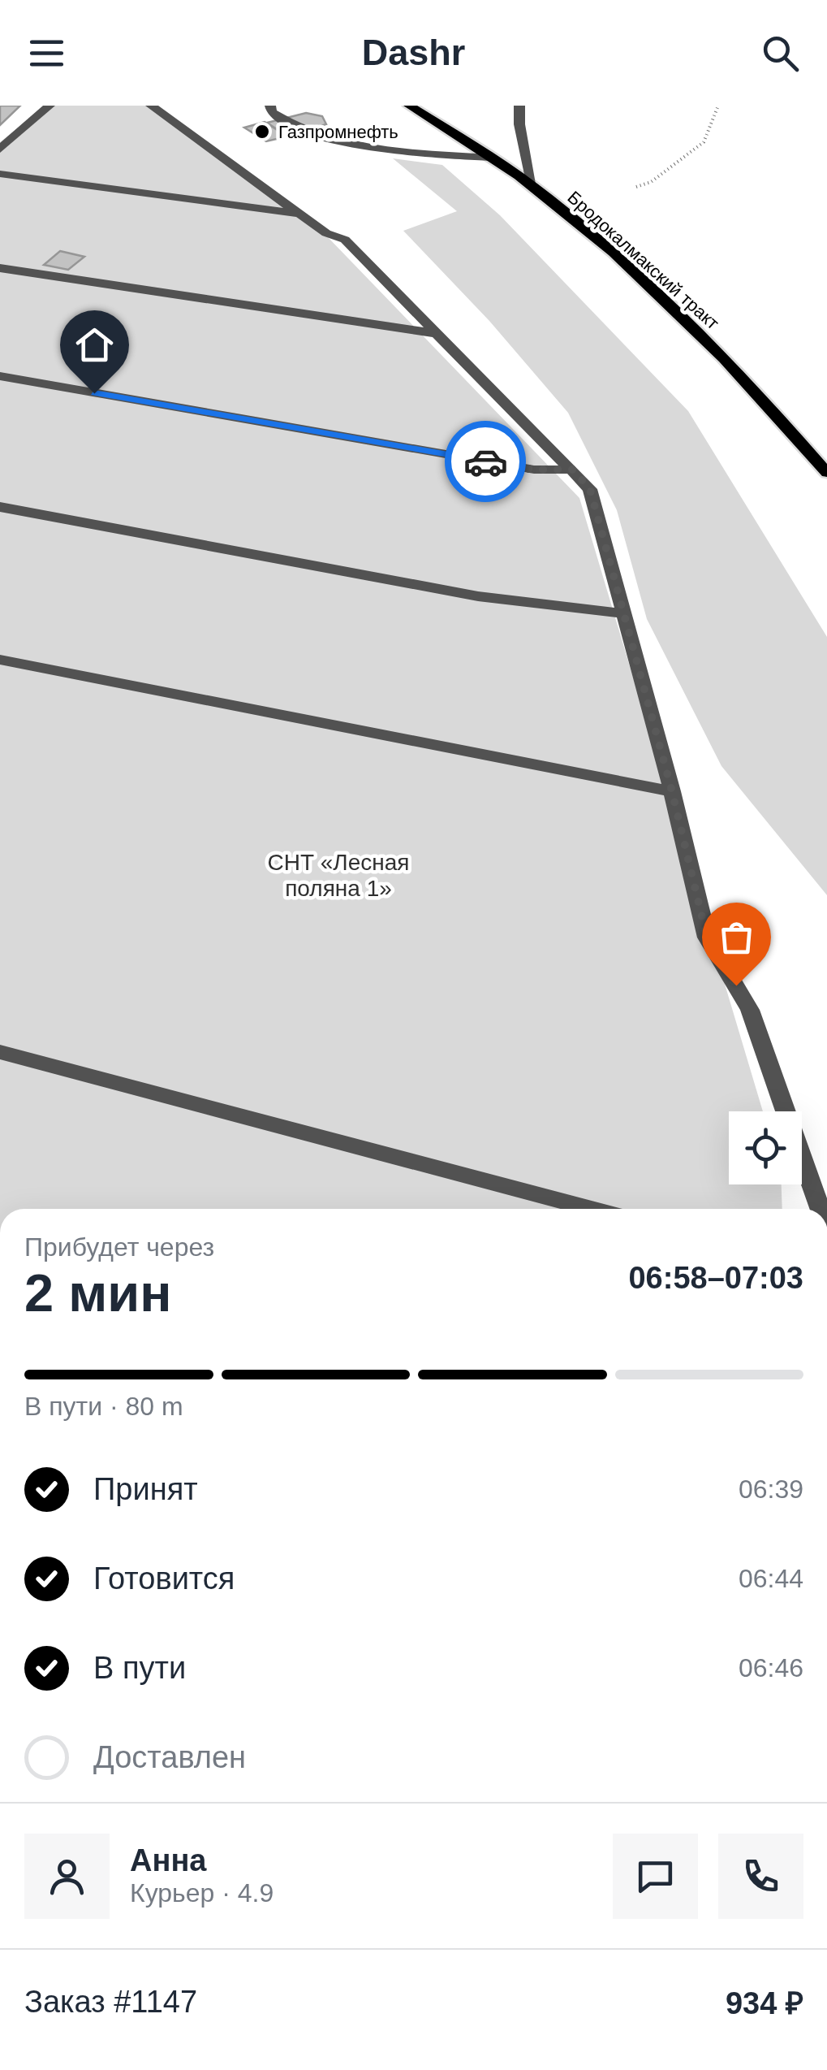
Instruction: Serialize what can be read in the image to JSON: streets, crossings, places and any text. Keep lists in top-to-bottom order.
{
  "streets": {
    "main road": ["Бродокалмакский тракт"]
  },
  "parks": ["СНТ «Лесная поляна 1»"],
  "places": ["Газпромнефть"],
  "page": {
    "header": "Dashr",
    "heading": ["2 мин", "Прибудет через", "06:58–07:03"],
    "panel": [
      "Анна",
      "Курьер · 4.9",
      "Заказ #1147",
      "934 ₽"
    ],
    "bar": "В пути · 80 m",
    "list": [
      ["Принят", "06:39"],
      ["Готовится", "06:44"],
      ["В пути", "06:46"],
      "Доставлен"
    ]
  }
}
